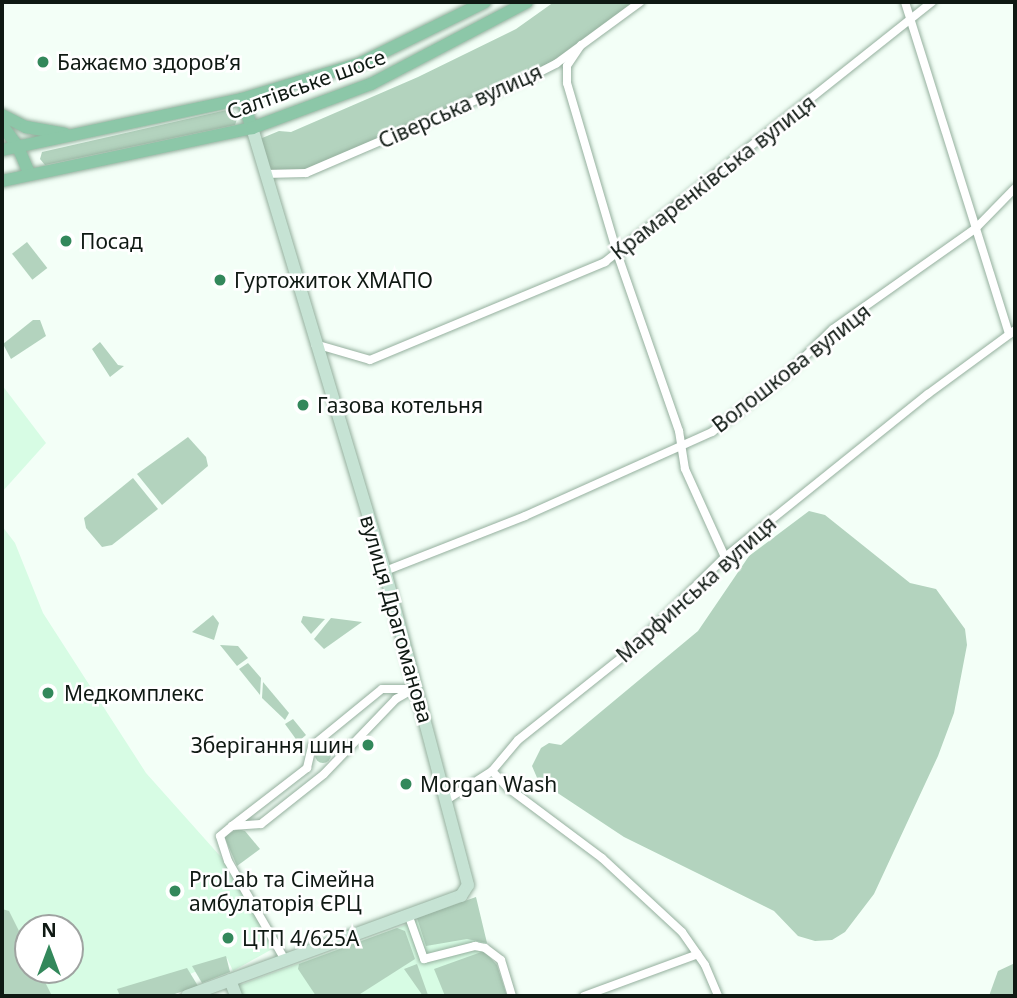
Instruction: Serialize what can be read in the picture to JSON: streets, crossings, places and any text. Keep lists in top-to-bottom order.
{
  "streets": {
    "main road": ["Салтівське шосе"],
    "street": [
      "Сіверська вулиця",
      "Крамаренківська вулиця",
      "Волошкова вулиця",
      "Марфинська вулиця",
      "вулиця Драгоманова"
    ]
  },
  "crossings": [
    ["Салтівське шосе", "вулиця Драгоманова"],
    ["Сіверська вулиця", "вулиця Драгоманова"],
    ["Крамаренківська вулиця", "вулиця Драгоманова"],
    ["Волошкова вулиця", "вулиця Драгоманова"],
    ["Марфинська вулиця", "вулиця Драгоманова"]
  ],
  "places": [
    "Бажаємо здоровʼя",
    "Посад",
    "Гуртожиток ХМАПО",
    "Газова котельня",
    "Медкомплекс",
    "Зберігання шин",
    "Morgan Wash",
    "ProLab та Сімейна амбулаторія ЄРЦ",
    "ЦТП 4/625А"
  ],
  "north": "top"
}
